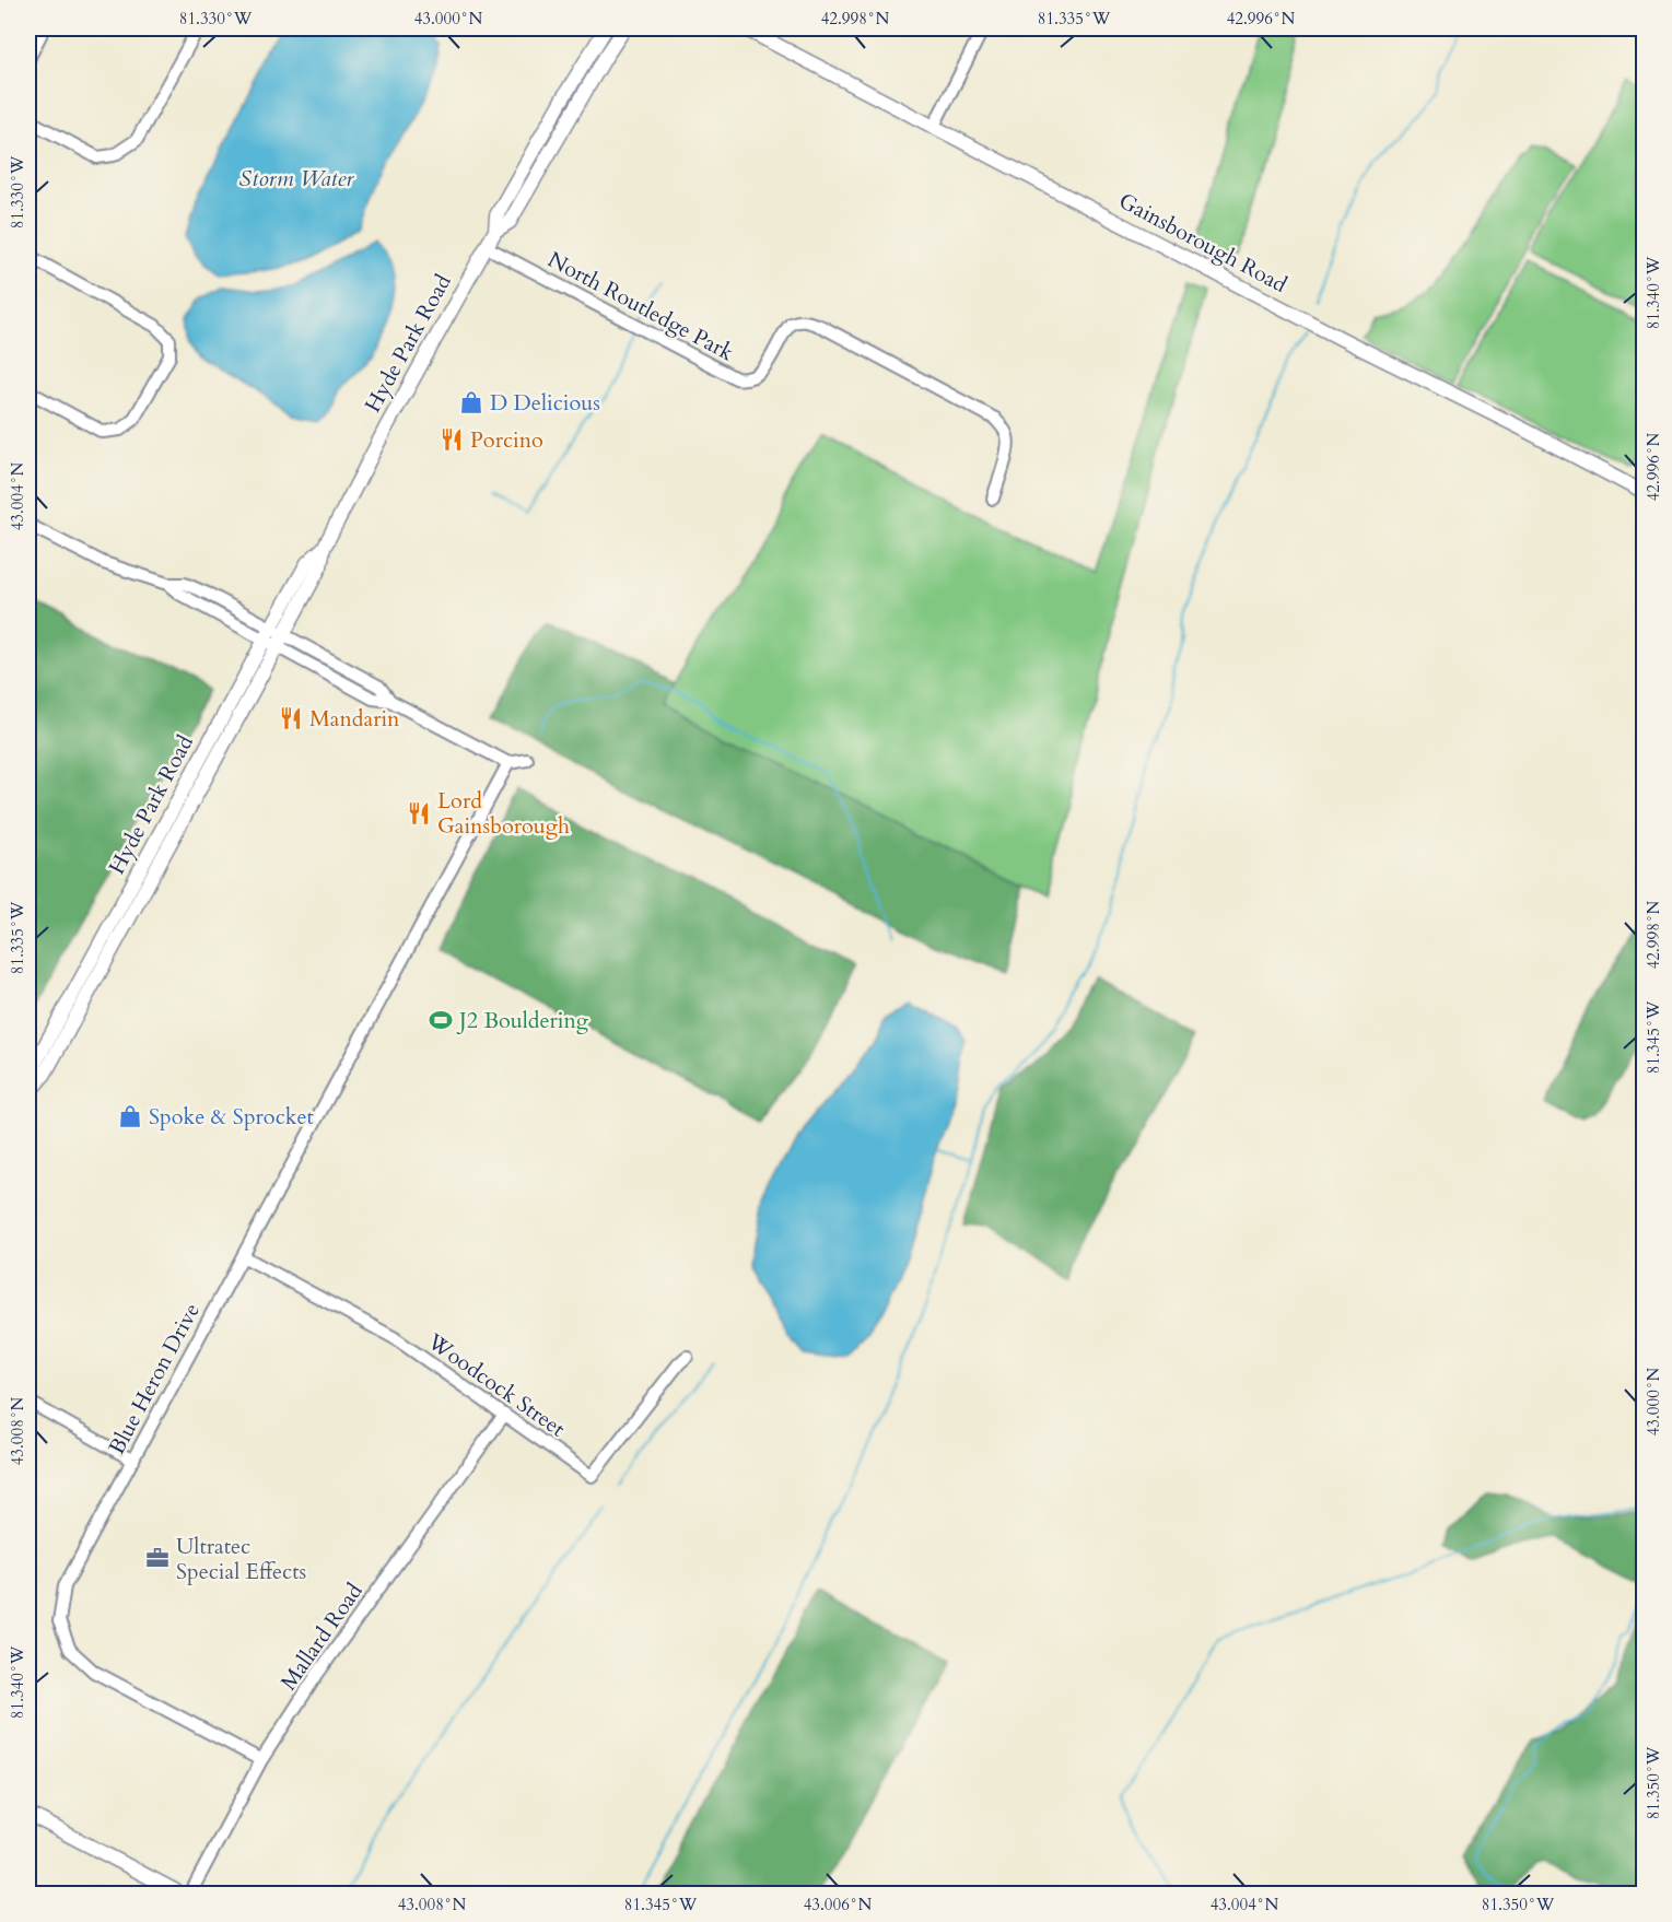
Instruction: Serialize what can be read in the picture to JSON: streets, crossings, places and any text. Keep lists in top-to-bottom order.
{
  "streets": {
    "main road": ["Gainsborough Road", "Hyde Park Road"],
    "street": [
      "North Routledge Park",
      "Blue Heron Drive",
      "Woodcock Street",
      "Mallard Road"
    ]
  },
  "crossings": [
    ["North Routledge Park", "Hyde Park Road"],
    ["Blue Heron Drive", "Woodcock Street"],
    ["Blue Heron Drive", "Mallard Road"],
    ["Woodcock Street", "Mallard Road"]
  ],
  "water": ["Storm Water"],
  "places": {
    "shop": ["D Delicious", "Spoke & Sprocket"],
    "restaurant": ["Porcino", "Mandarin", "Lord Gainsborough"],
    "sports": ["J2 Bouldering"],
    "office": ["Ultratec Special Effects"]
  },
  "coordinates": [
    "81.330°W",
    "43.000°N",
    "42.998°N",
    "81.335°W",
    "42.996°N",
    "81.340°W",
    "43.004°N",
    "81.345°W",
    "43.008°N",
    "81.350°W",
    "43.006°N"
  ]
}
